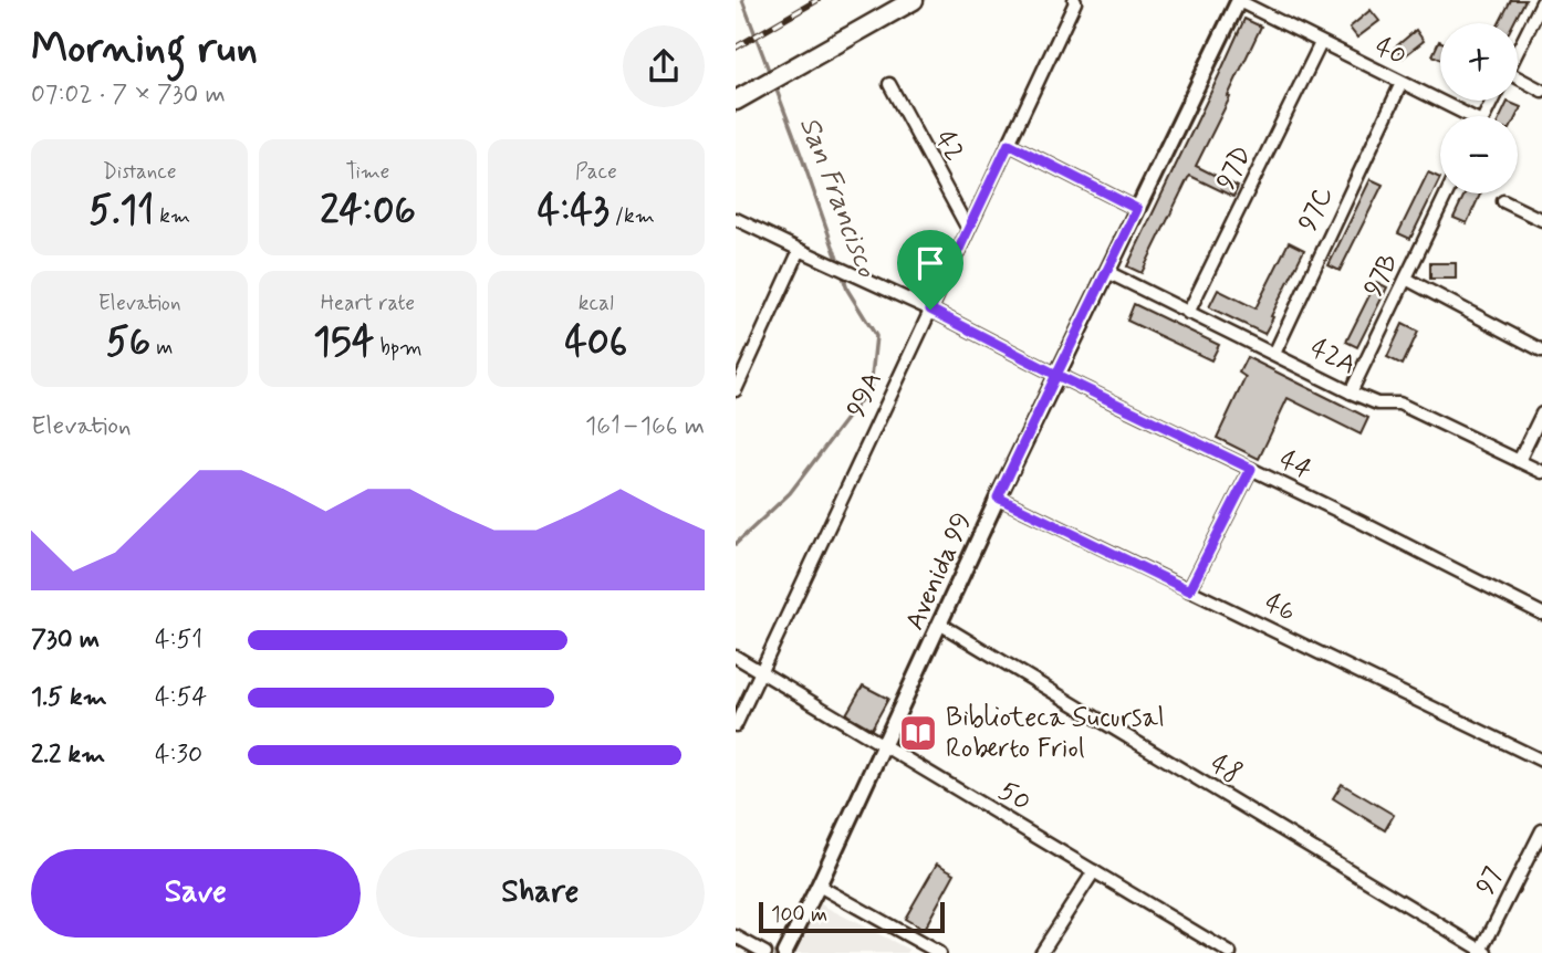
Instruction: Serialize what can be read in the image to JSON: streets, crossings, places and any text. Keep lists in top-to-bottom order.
{
  "streets": {
    "street": [
      "40",
      "42",
      "97D",
      "97C",
      "97B",
      "42A",
      "99A",
      "44",
      "Avenida 99",
      "46",
      "48",
      "50",
      "97"
    ]
  },
  "crossings": [
    ["40", "97D"],
    ["40", "97C"],
    ["40", "Avenida 99"],
    ["42", "99A"],
    ["42", "Avenida 99"],
    ["97D", "42A"],
    ["97C", "42A"],
    ["97B", "42A"],
    ["42A", "Avenida 99"],
    ["99A", "44"],
    ["99A", "50"],
    ["44", "Avenida 99"],
    ["Avenida 99", "46"],
    ["Avenida 99", "48"],
    ["Avenida 99", "50"],
    ["48", "97"]
  ],
  "water": ["San Francisco"],
  "places": {
    "library": ["Biblioteca Sucursal Roberto Friol"]
  },
  "scale_bar": "100 m",
  "page": {
    "heading": ["Morning run", "07:02 · 7 × 730 m"],
    "map_buttons": ["+", "−"],
    "stats": [
      ["Distance", "5.11 km"],
      ["Time", "24:06"],
      ["Pace", "4:43 /km"],
      ["Elevation", "56 m"],
      ["Heart rate", "154 bpm"],
      ["kcal", "406"]
    ],
    "chart": ["Elevation", "161–166 m"],
    "list": [
      {
        "name": "730 m",
        "note": "4:51"
      },
      {
        "name": "1.5 km",
        "note": "4:54"
      },
      {
        "name": "2.2 km",
        "note": "4:30"
      }
    ],
    "buttons": ["Save", "Share"],
    "scale": "100 m"
  }
}
